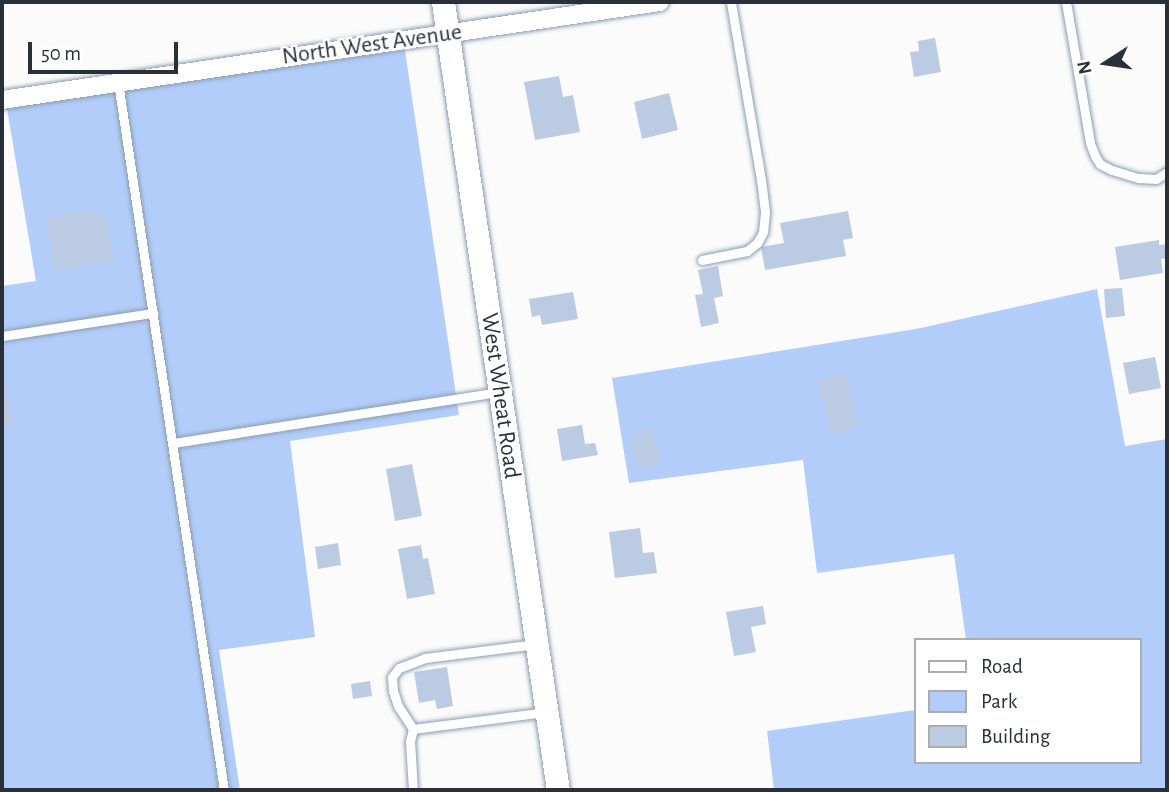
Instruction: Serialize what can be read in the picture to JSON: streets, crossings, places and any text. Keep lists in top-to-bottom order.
{
  "streets": {
    "street": ["North West Avenue", "West Wheat Road"]
  },
  "crossings": [
    ["North West Avenue", "West Wheat Road"]
  ],
  "legend": ["Road", "Park", "Building"],
  "scale_bar": "50 m",
  "north": "left"
}
